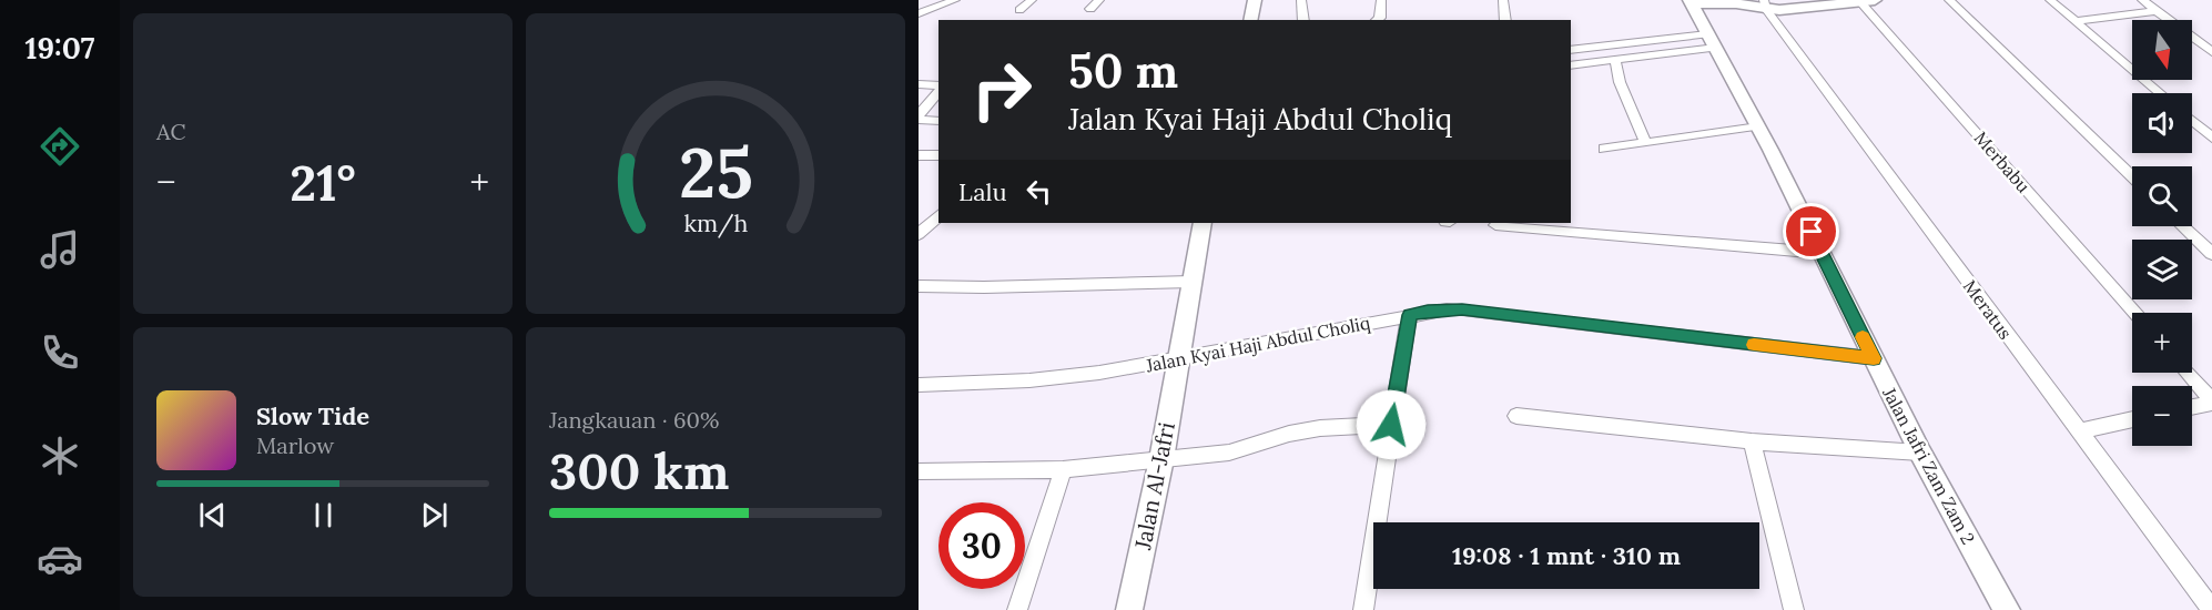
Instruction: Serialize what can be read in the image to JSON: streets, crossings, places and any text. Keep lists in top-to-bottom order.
{
  "streets": {
    "street": [
      "Merbabu",
      "Meratus",
      "Jalan Kyai Haji Abdul Choliq",
      "Jalan Jafri Zam Zam 2",
      "Jalan Al-Jafri"
    ]
  },
  "crossings": [
    ["Jalan Kyai Haji Abdul Choliq", "Jalan Jafri Zam Zam 2"],
    ["Jalan Kyai Haji Abdul Choliq", "Jalan Al-Jafri"]
  ],
  "north": "bottom",
  "page": {
    "tabs": "19:07",
    "tile": [
      "AC",
      ["Jangkauan · 60%", "300 km"]
    ],
    "map_buttons": ["+", "−"],
    "turn": ["50 m", "Jalan Kyai Haji Abdul Choliq"],
    "heat": ["−", "21°", "+"],
    "then": "Lalu",
    "song": ["Slow Tide", "Marlow"],
    "limit": "30",
    "trip": "19:08 · 1 mnt · 310 m",
    "gauge": ["25", "km/h"]
  }
}
